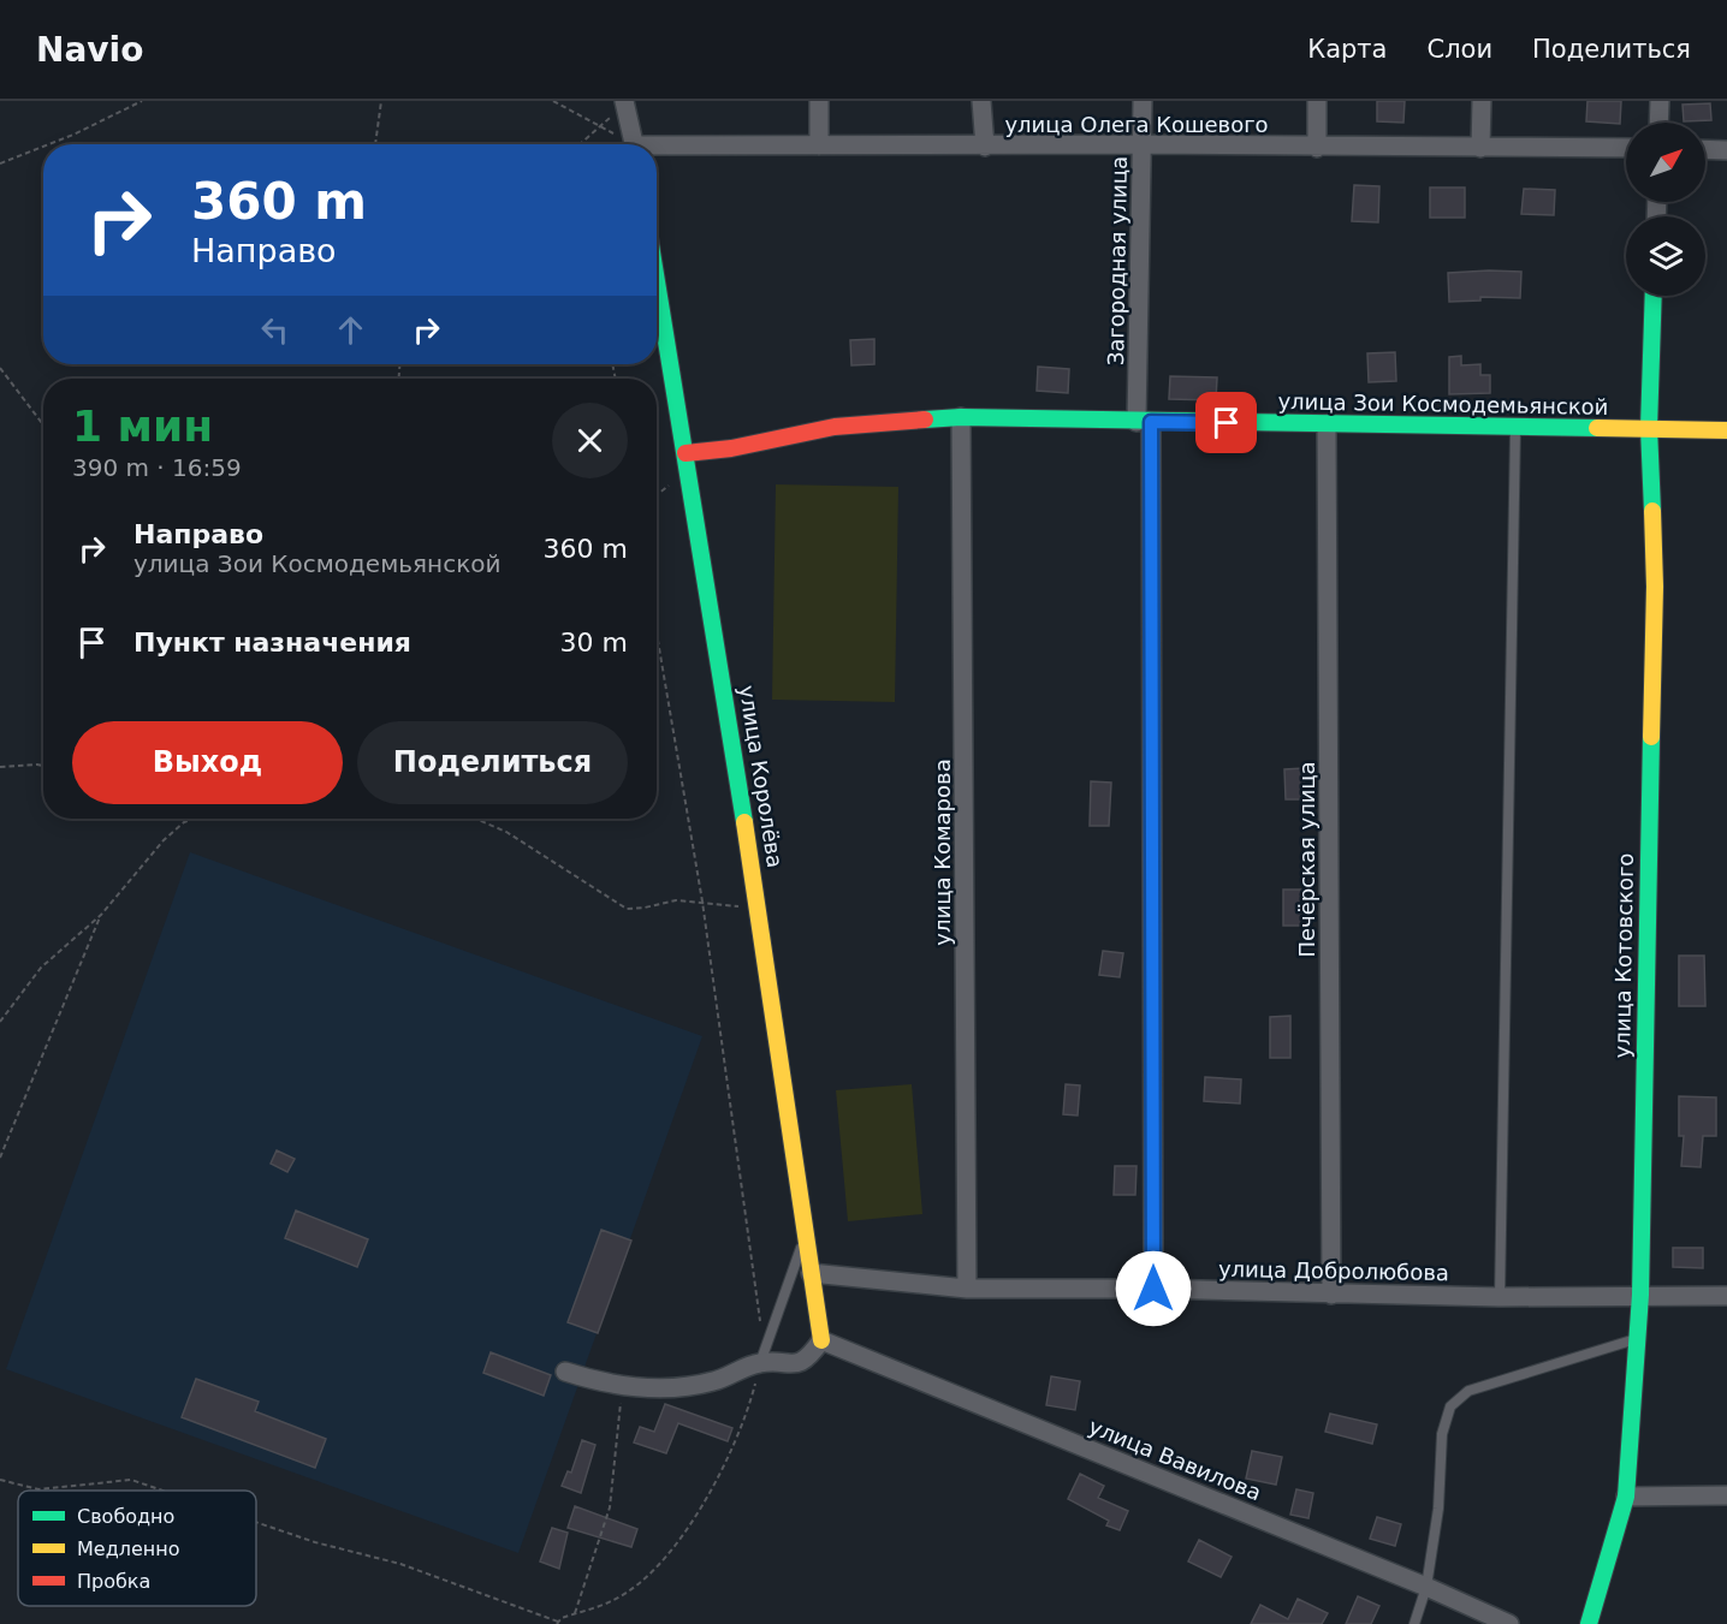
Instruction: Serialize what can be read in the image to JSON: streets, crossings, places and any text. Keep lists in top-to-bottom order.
{
  "streets": {
    "street": [
      "улица Олега Кошевого",
      "Загородная улица",
      "улица Зои Космодемьянской",
      "улица Королёва",
      "улица Комарова",
      "Печёрская улица",
      "улица Котовского",
      "улица Добролюбова",
      "улица Вавилова"
    ]
  },
  "crossings": [
    ["улица Олега Кошевого", "Загородная улица"],
    ["Загородная улица", "улица Зои Космодемьянской"],
    ["улица Зои Космодемьянской", "улица Королёва"],
    ["улица Зои Космодемьянской", "улица Комарова"],
    ["улица Зои Космодемьянской", "Печёрская улица"],
    ["улица Зои Космодемьянской", "улица Котовского"],
    ["улица Королёва", "улица Добролюбова"],
    ["улица Королёва", "улица Вавилова"],
    ["улица Комарова", "улица Добролюбова"],
    ["Печёрская улица", "улица Добролюбова"],
    ["улица Котовского", "улица Добролюбова"]
  ],
  "legend": ["Свободно", "Медленно", "Пробка"],
  "north": "top right",
  "page": {
    "header": "Navio",
    "nav": ["Карта", "Слои", "Поделиться"],
    "turn": ["360 m", "Направо"],
    "heading": ["1 мин", "390 m · 16:59"],
    "list": [
      {
        "name": "Направо",
        "note": "улица Зои Космодемьянской",
        "value": "360 m"
      },
      {
        "name": "Пункт назначения",
        "value": "30 m"
      }
    ],
    "buttons": ["Выход", "Поделиться"]
  }
}
